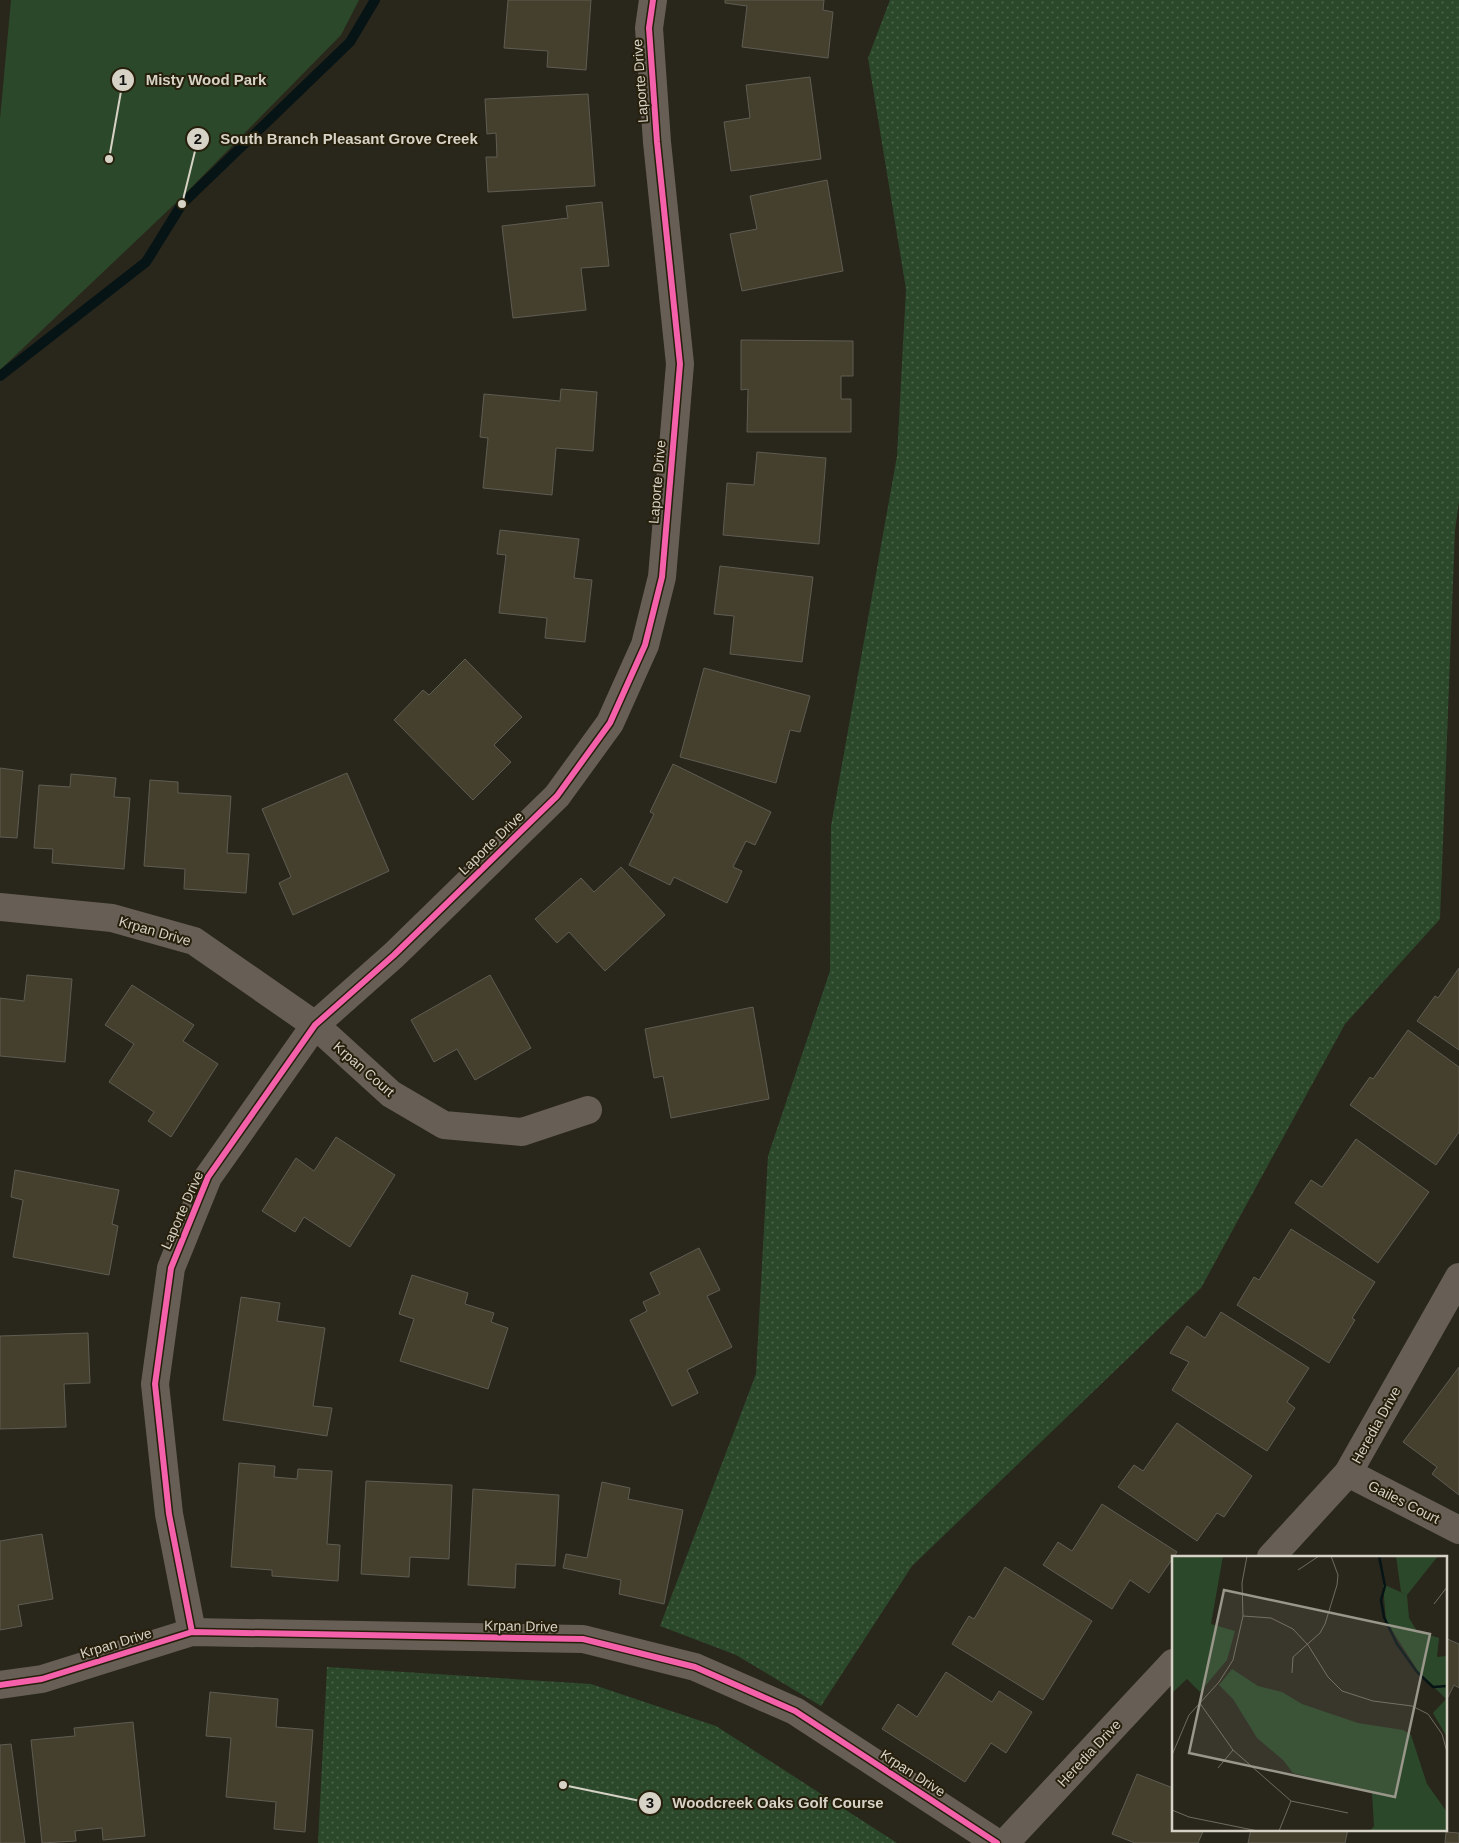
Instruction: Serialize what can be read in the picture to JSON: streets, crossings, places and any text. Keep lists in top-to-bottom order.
{
  "streets": {
    "street": [
      "Laporte Drive",
      "Krpan Drive",
      "Krpan Court",
      "Heredia Drive",
      "Gailes Court"
    ]
  },
  "crossings": [
    ["Laporte Drive", "Krpan Drive"],
    ["Laporte Drive", "Krpan Court"],
    ["Krpan Drive", "Krpan Court"],
    ["Heredia Drive", "Gailes Court"]
  ],
  "places": ["Misty Wood Park", "South Branch Pleasant Grove Creek", "Woodcreek Oaks Golf Course"]
}
